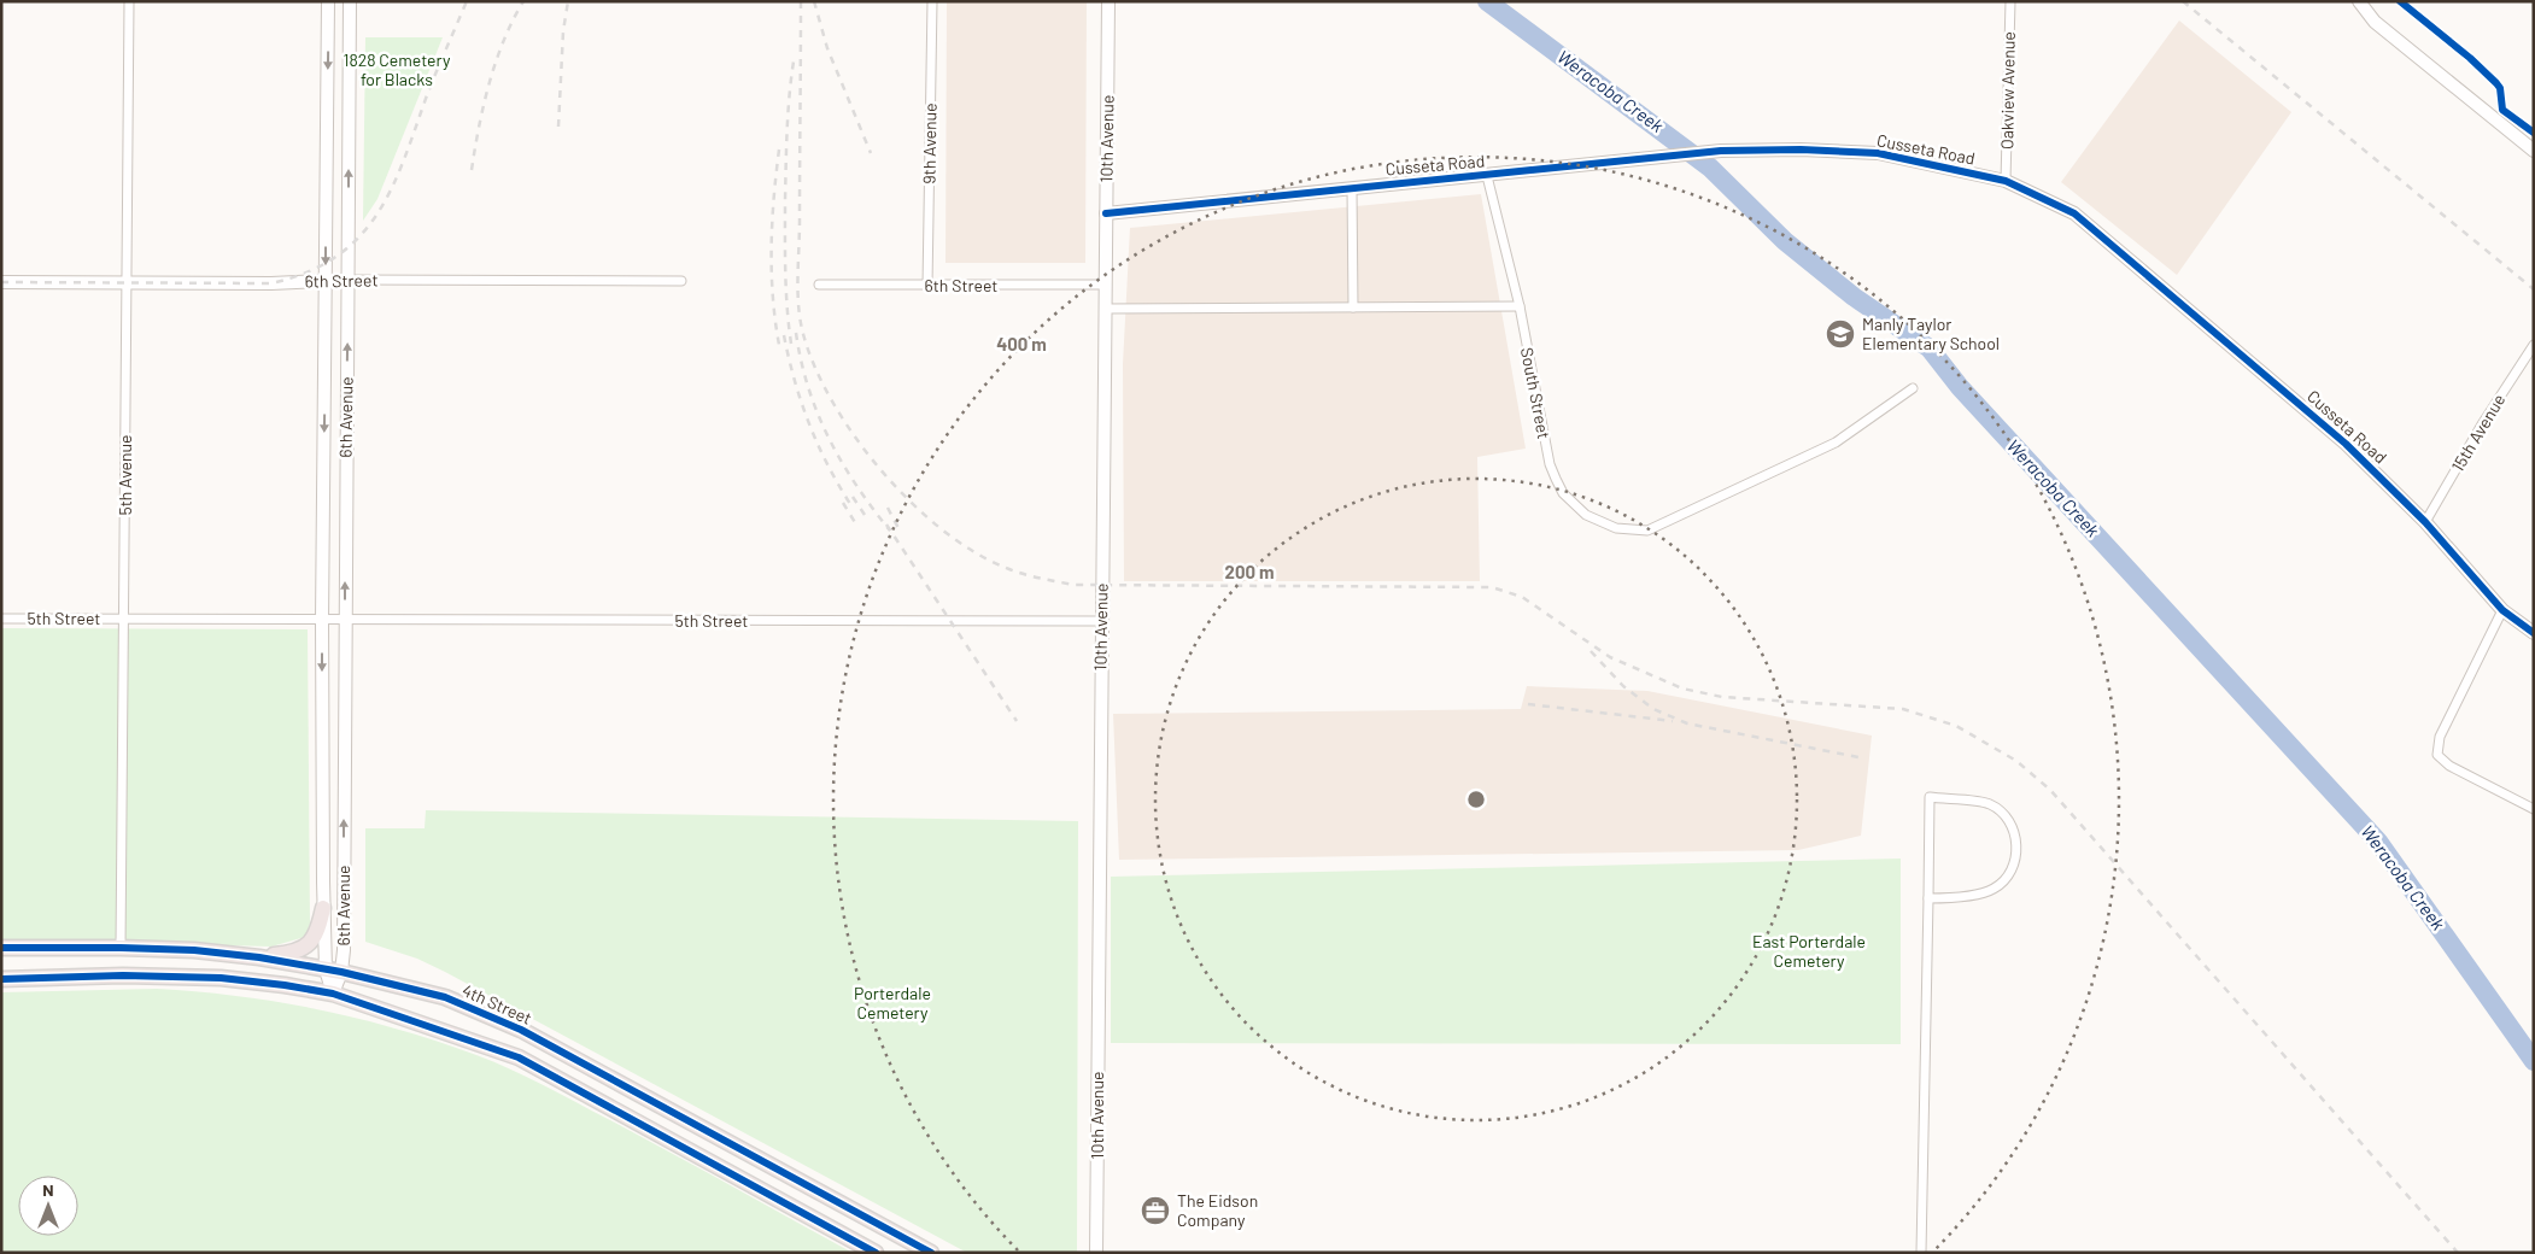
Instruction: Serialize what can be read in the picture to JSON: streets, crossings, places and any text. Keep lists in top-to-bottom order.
{
  "streets": {
    "highway": ["4th Street"],
    "main road": [
      "10th Avenue",
      "Cusseta Road",
      "6th Street",
      "6th Avenue"
    ],
    "street": [
      "Oakview Avenue",
      "9th Avenue",
      "South Street",
      "15th Avenue",
      "5th Avenue",
      "5th Street"
    ]
  },
  "crossings": [
    ["Oakview Avenue", "Cusseta Road"],
    ["10th Avenue", "Cusseta Road"],
    ["10th Avenue", "6th Street"],
    ["10th Avenue", "5th Street"],
    ["9th Avenue", "6th Street"],
    ["Cusseta Road", "South Street"],
    ["Cusseta Road", "15th Avenue"],
    ["6th Street", "6th Avenue"],
    ["6th Street", "5th Avenue"],
    ["6th Avenue", "5th Street"],
    ["6th Avenue", "4th Street"],
    ["5th Avenue", "5th Street"],
    ["5th Avenue", "4th Street"]
  ],
  "water": ["Weracoba Creek"],
  "parks": ["1828 Cemetery for Blacks", "East Porterdale Cemetery", "Porterdale Cemetery"],
  "places": {
    "school or university": ["Manly Taylor Elementary School"],
    "office": ["The Eidson Company"]
  },
  "north": "top",
  "rings": ["400 m", "200 m"]
}
